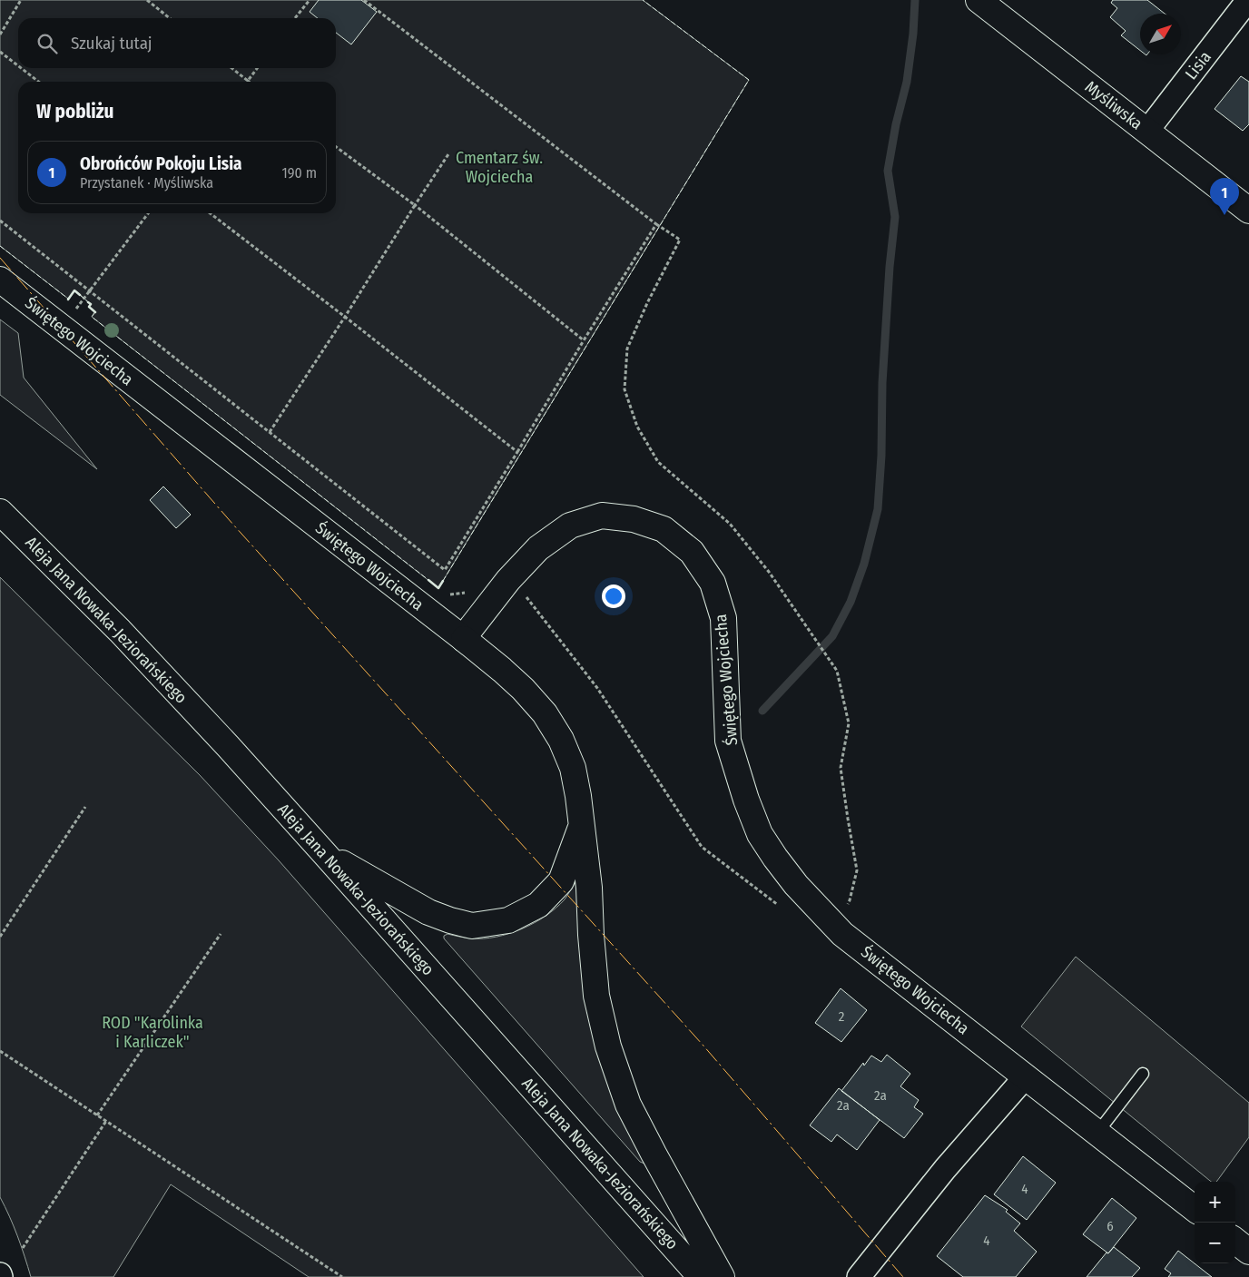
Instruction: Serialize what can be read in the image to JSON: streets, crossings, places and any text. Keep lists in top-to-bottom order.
{
  "streets": {
    "main road": ["Myśliwska", "Świętego Wojciecha", "Aleja Jana Nowaka-Jeziorańskiego"],
    "street": ["Lisia"]
  },
  "crossings": [
    ["Lisia", "Myśliwska"]
  ],
  "parks": ["Cmentarz św. Wojciecha", "ROD \"Karolinka i Karliczek\""],
  "house_numbers": [
    "2",
    "2a",
    "2a",
    "4",
    "6",
    "4"
  ],
  "north": "top right",
  "page": {
    "search": "Szukaj tutaj",
    "heading": "W pobliżu",
    "list": [
      {
        "mark": "1",
        "name": "Obrońców Pokoju Lisia",
        "note": "Przystanek · Myśliwska",
        "value": "190 m"
      }
    ],
    "pins": "1",
    "map_buttons": ["+", "−"]
  }
}
